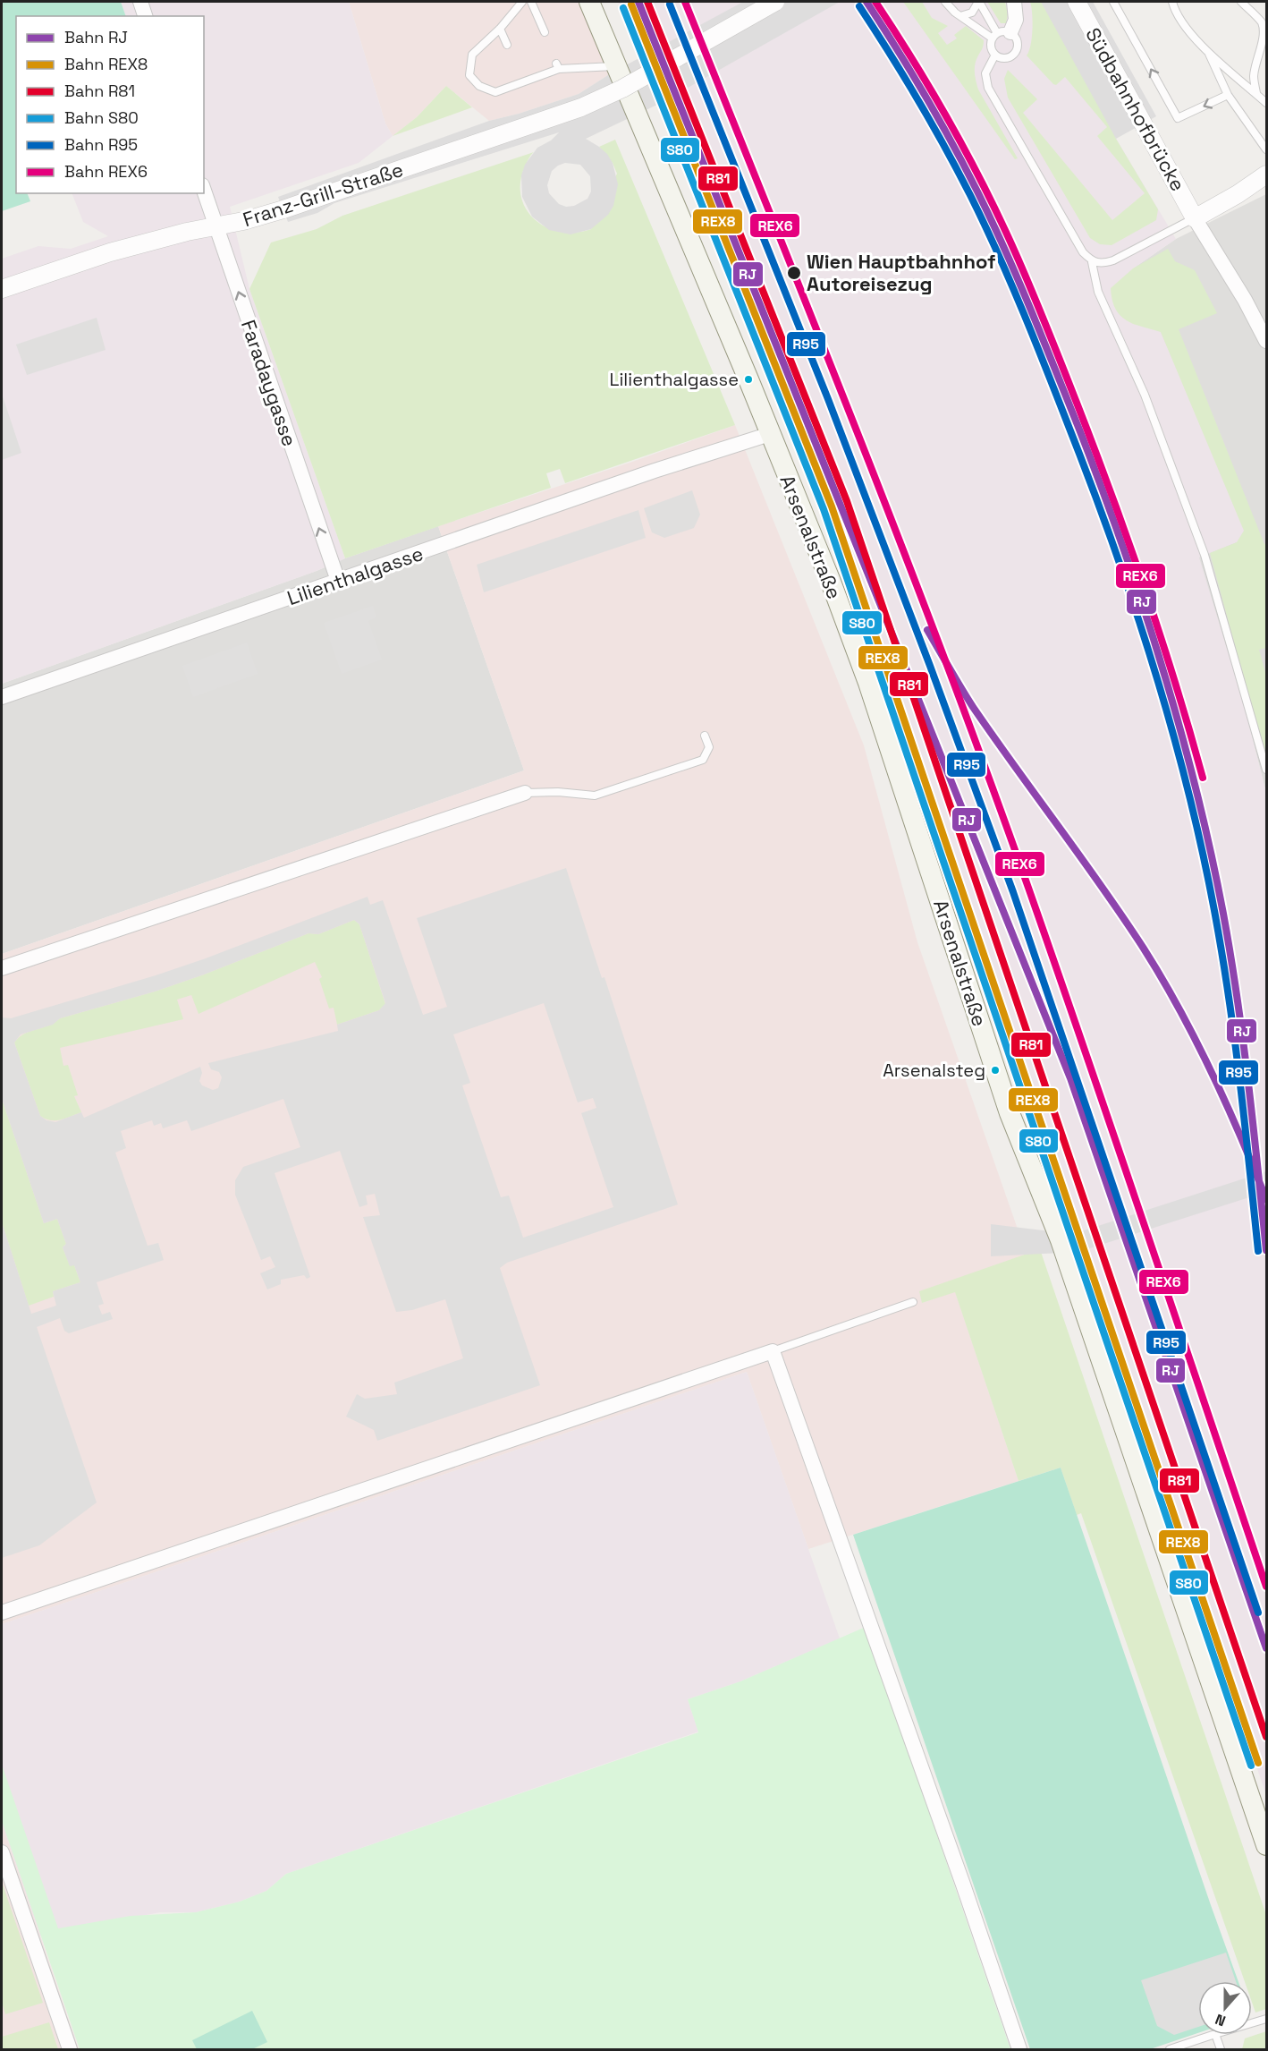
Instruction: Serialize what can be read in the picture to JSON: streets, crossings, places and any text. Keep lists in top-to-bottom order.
{
  "streets": {
    "main road": ["Arsenalstraße"],
    "street": [
      "Südbahnhofbrücke",
      "Franz-Grill-Straße",
      "Faradaygasse",
      "Lilienthalgasse"
    ]
  },
  "crossings": [
    ["Franz-Grill-Straße", "Faradaygasse"],
    ["Faradaygasse", "Lilienthalgasse"],
    ["Arsenalstraße", "Lilienthalgasse"]
  ],
  "one_way": ["Faradaygasse"],
  "places": ["Wien Hauptbahnhof Autoreisezug", "Lilienthalgasse", "Arsenalsteg"],
  "lines": [
    "rail line RJ",
    "rail line R81",
    "rail line REX6",
    "rail line REX8",
    "rail line R95",
    "rail line S80"
  ],
  "legend": [
    "Bahn RJ",
    "Bahn REX8",
    "Bahn R81",
    "Bahn S80",
    "Bahn R95",
    "Bahn REX6"
  ],
  "north": "bottom"
}
